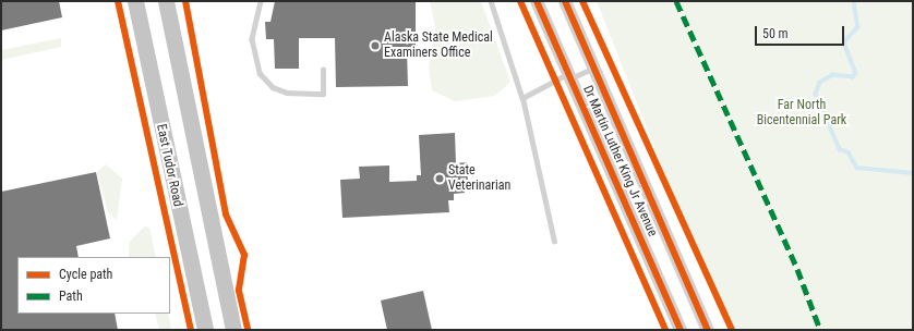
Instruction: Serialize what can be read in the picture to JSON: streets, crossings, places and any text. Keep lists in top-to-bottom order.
{
  "streets": {
    "main road": ["East Tudor Road"],
    "street": ["Dr Martin Luther King Jr Avenue"]
  },
  "parks": ["Far North Bicentennial Park"],
  "places": ["Alaska State Medical Examiners Office", "State Veterinarian"],
  "legend": ["Cycle path", "Path"],
  "scale_bar": "50 m"
}
